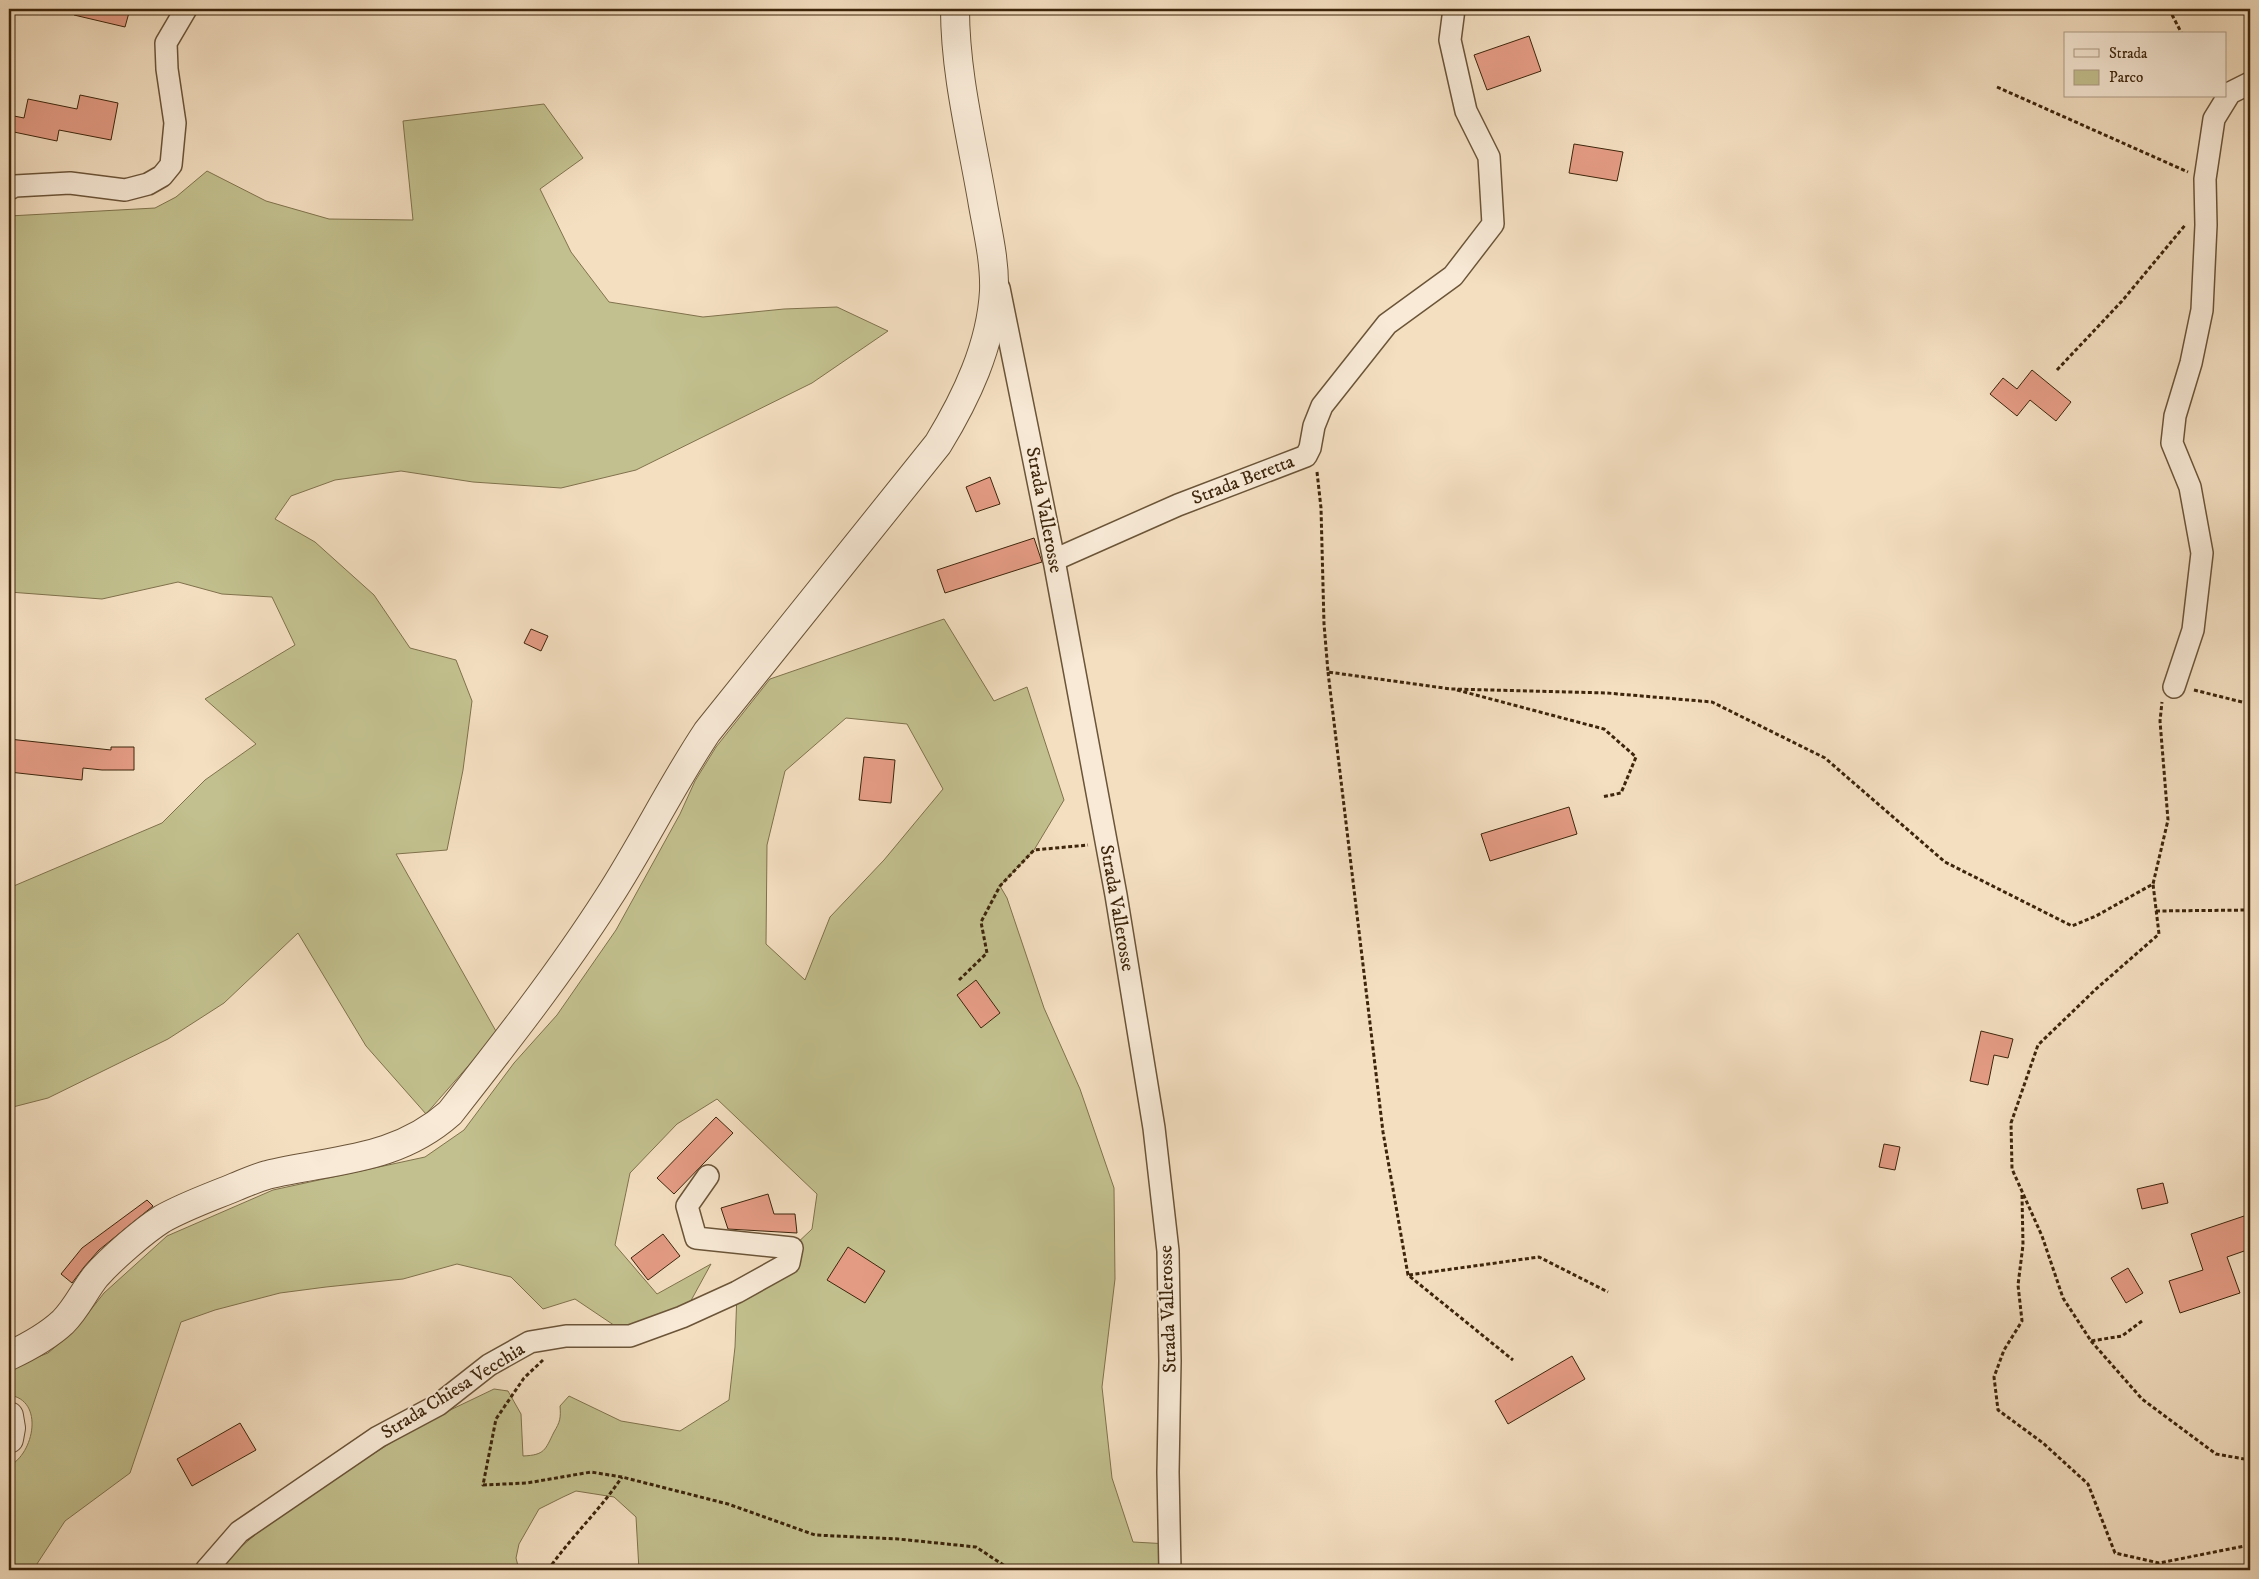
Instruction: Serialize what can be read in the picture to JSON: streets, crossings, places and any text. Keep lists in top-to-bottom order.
{
  "streets": {
    "street": ["Strada Beretta", "Strada Vallerosse", "Strada Chiesa Vecchia"]
  },
  "crossings": [
    ["Strada Beretta", "Strada Vallerosse"]
  ],
  "legend": ["Strada", "Parco"]
}
